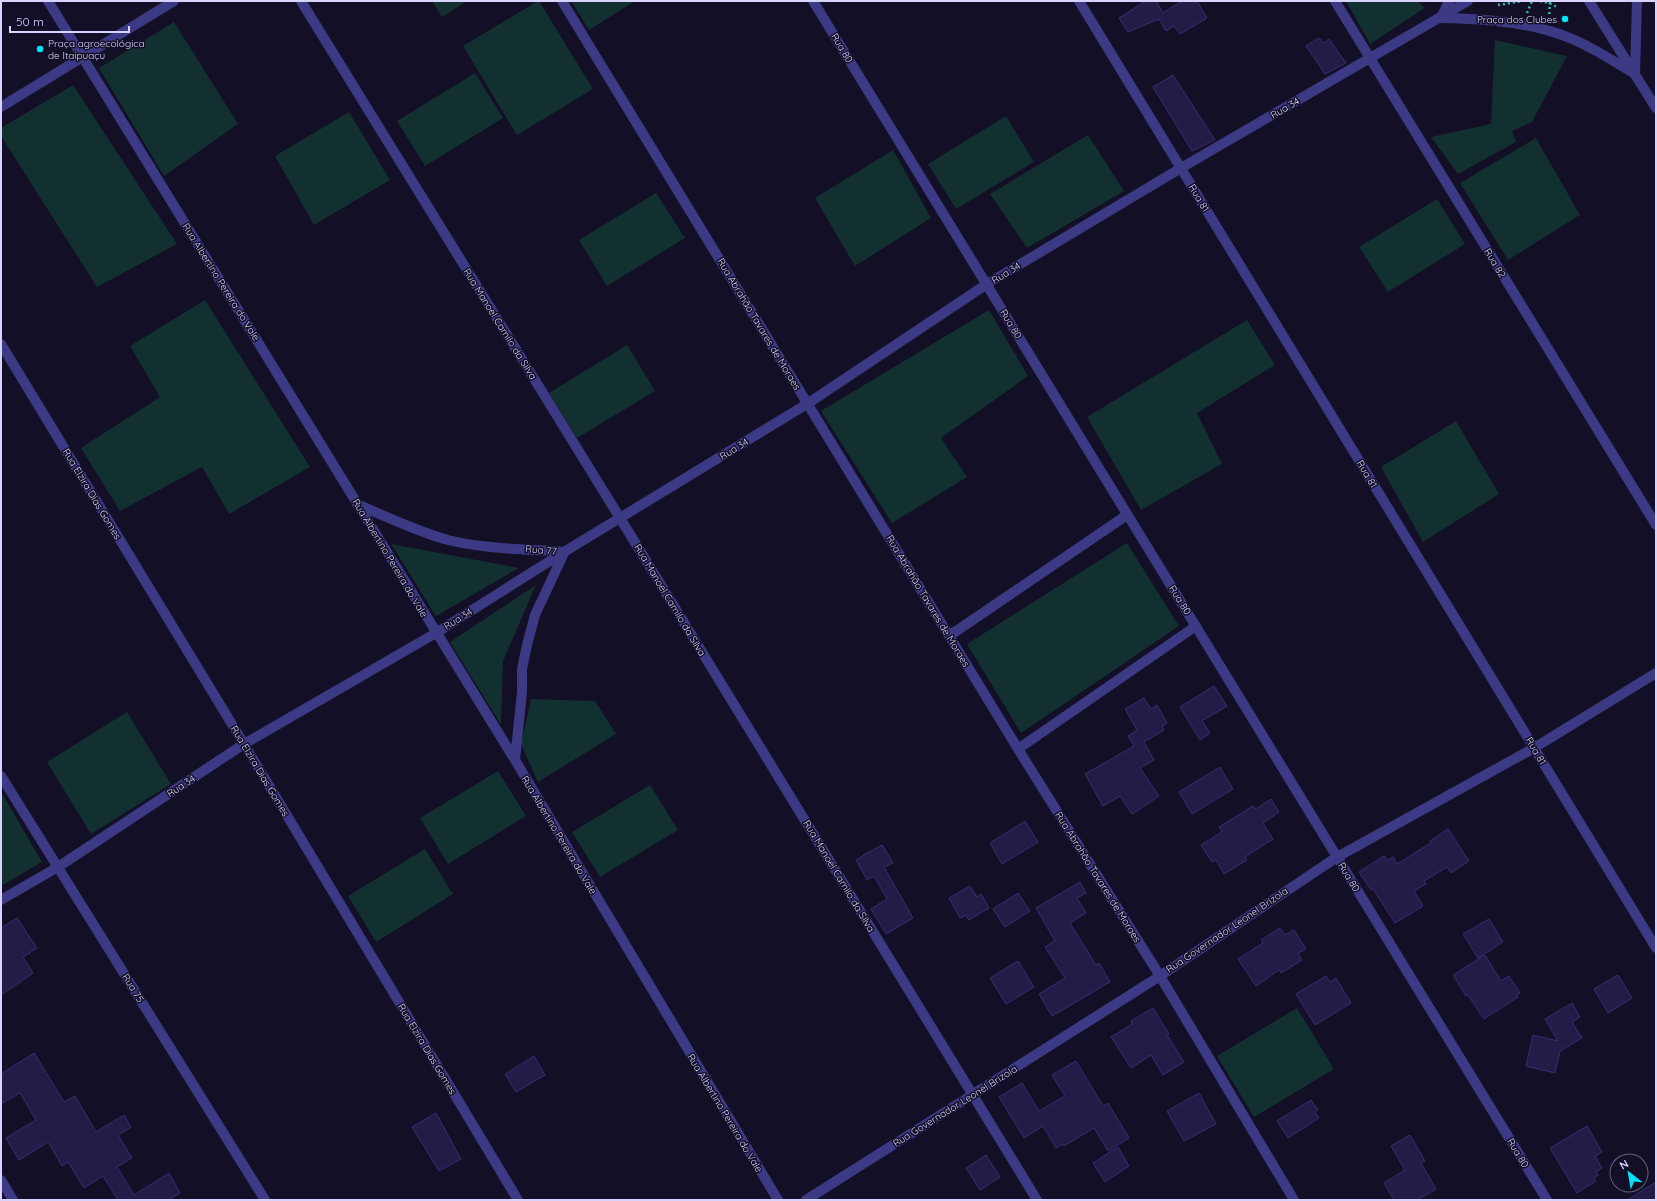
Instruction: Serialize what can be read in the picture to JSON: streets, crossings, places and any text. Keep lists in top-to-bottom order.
{
  "streets": {
    "street": [
      "Rua 80",
      "Rua 34",
      "Rua 81",
      "Rua 82",
      "Rua Albertino Pereira do Vale",
      "Rua Manoel Camilo da Silva",
      "Rua Abrahão Tavares de Moraes",
      "Rua Elzira Dias Gomes",
      "Rua 77",
      "Rua Governador Leonel Brizola",
      "Rua 75"
    ]
  },
  "crossings": [
    ["Rua 80", "Rua 34"],
    ["Rua 80", "Rua Governador Leonel Brizola"],
    ["Rua 34", "Rua 81"],
    ["Rua 34", "Rua 82"],
    ["Rua 34", "Rua Albertino Pereira do Vale"],
    ["Rua 34", "Rua Manoel Camilo da Silva"],
    ["Rua 34", "Rua Abrahão Tavares de Moraes"],
    ["Rua 34", "Rua Elzira Dias Gomes"],
    ["Rua 34", "Rua 77"],
    ["Rua 34", "Rua 75"],
    ["Rua 81", "Rua Governador Leonel Brizola"],
    ["Rua Albertino Pereira do Vale", "Rua 77"],
    ["Rua Manoel Camilo da Silva", "Rua Governador Leonel Brizola"],
    ["Rua Abrahão Tavares de Moraes", "Rua Governador Leonel Brizola"]
  ],
  "places": ["Praça dos Clubes", "Praça agroecológica de Itaipuaçu"],
  "scale_bar": "50 m",
  "north": "top left"
}
